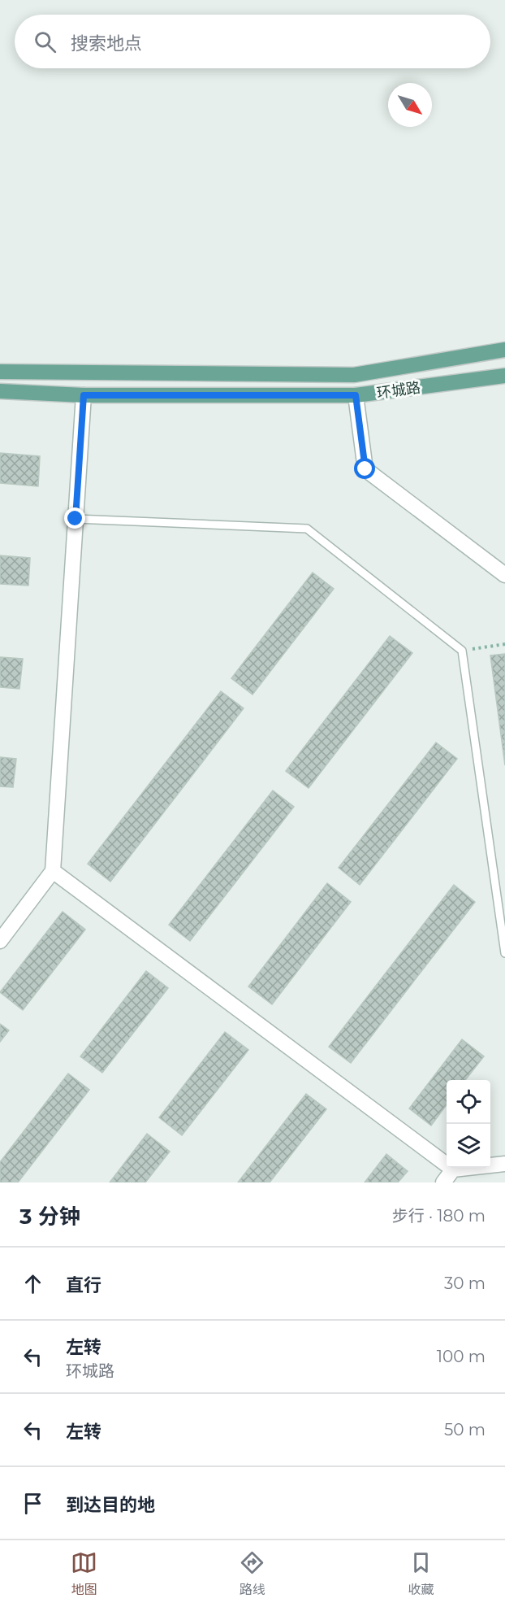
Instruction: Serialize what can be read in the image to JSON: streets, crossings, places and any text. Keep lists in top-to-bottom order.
{
  "streets": {
    "main road": ["环城路"]
  },
  "north": "bottom right",
  "page": {
    "search": "搜索地点",
    "heading": ["3 分钟", "步行 · 180 m"],
    "list": [
      ["直行", "30 m"],
      ["左转", "环城路", "100 m"],
      ["左转", "50 m"],
      "到达目的地"
    ],
    "nav": ["地图", "路线", "收藏"]
  }
}
